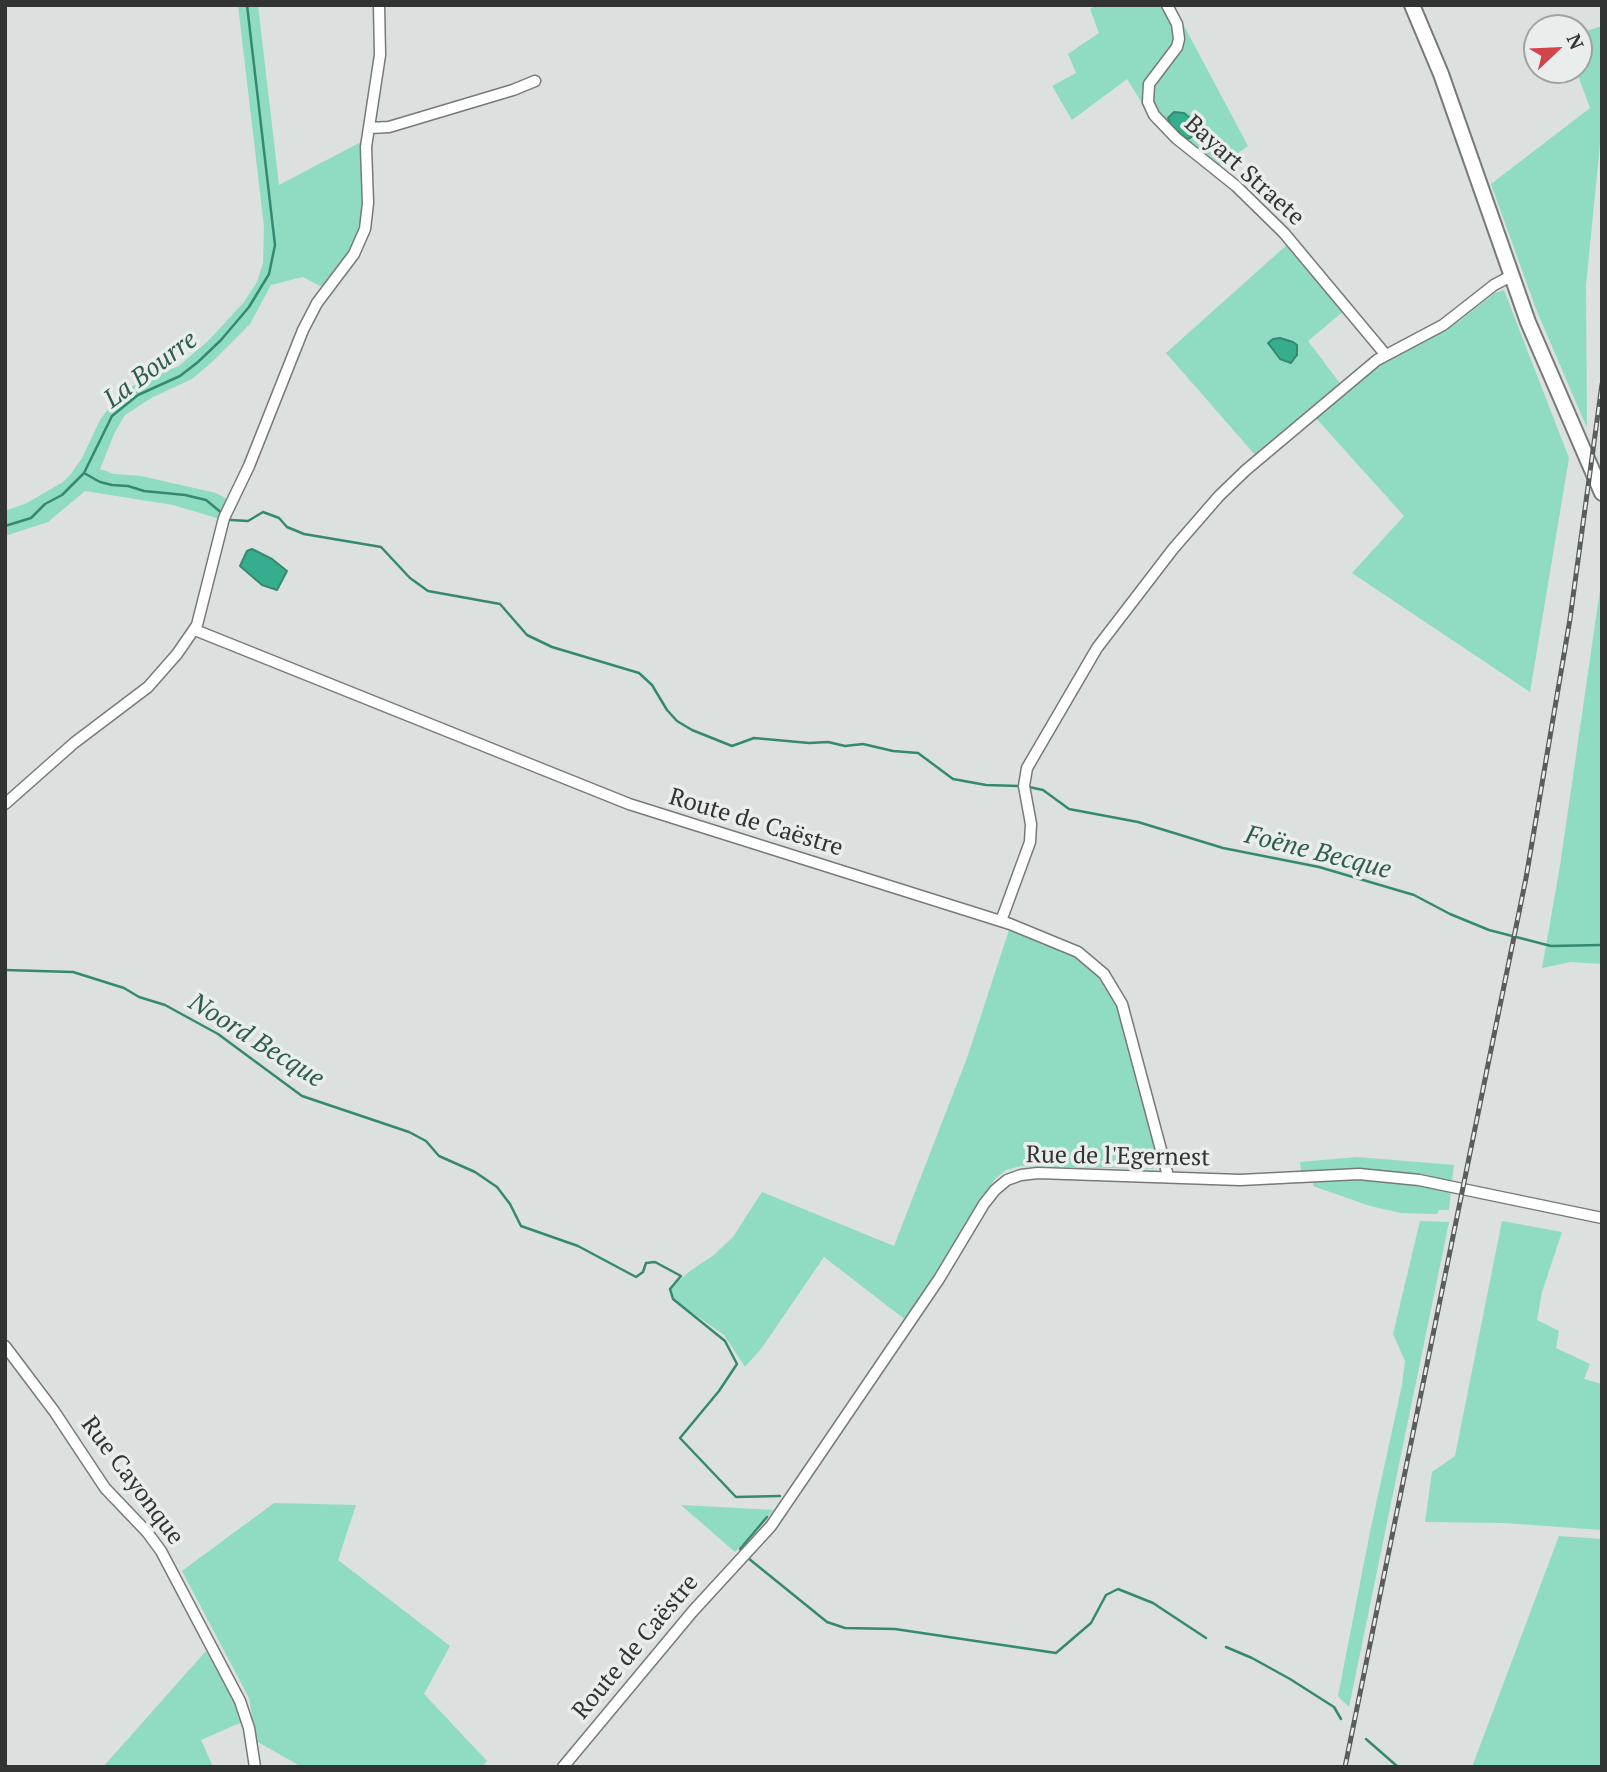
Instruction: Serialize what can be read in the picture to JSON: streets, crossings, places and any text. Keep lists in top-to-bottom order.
{
  "streets": {
    "street": [
      "Bayart Straete",
      "Route de Caëstre",
      "Rue de l'Egernest",
      "Rue Cayonque"
    ]
  },
  "crossings": [
    ["Route de Caëstre", "Rue de l'Egernest"]
  ],
  "water": ["La Bourre", "Foëne Becque", "Noord Becque"],
  "north": "top right"
}
